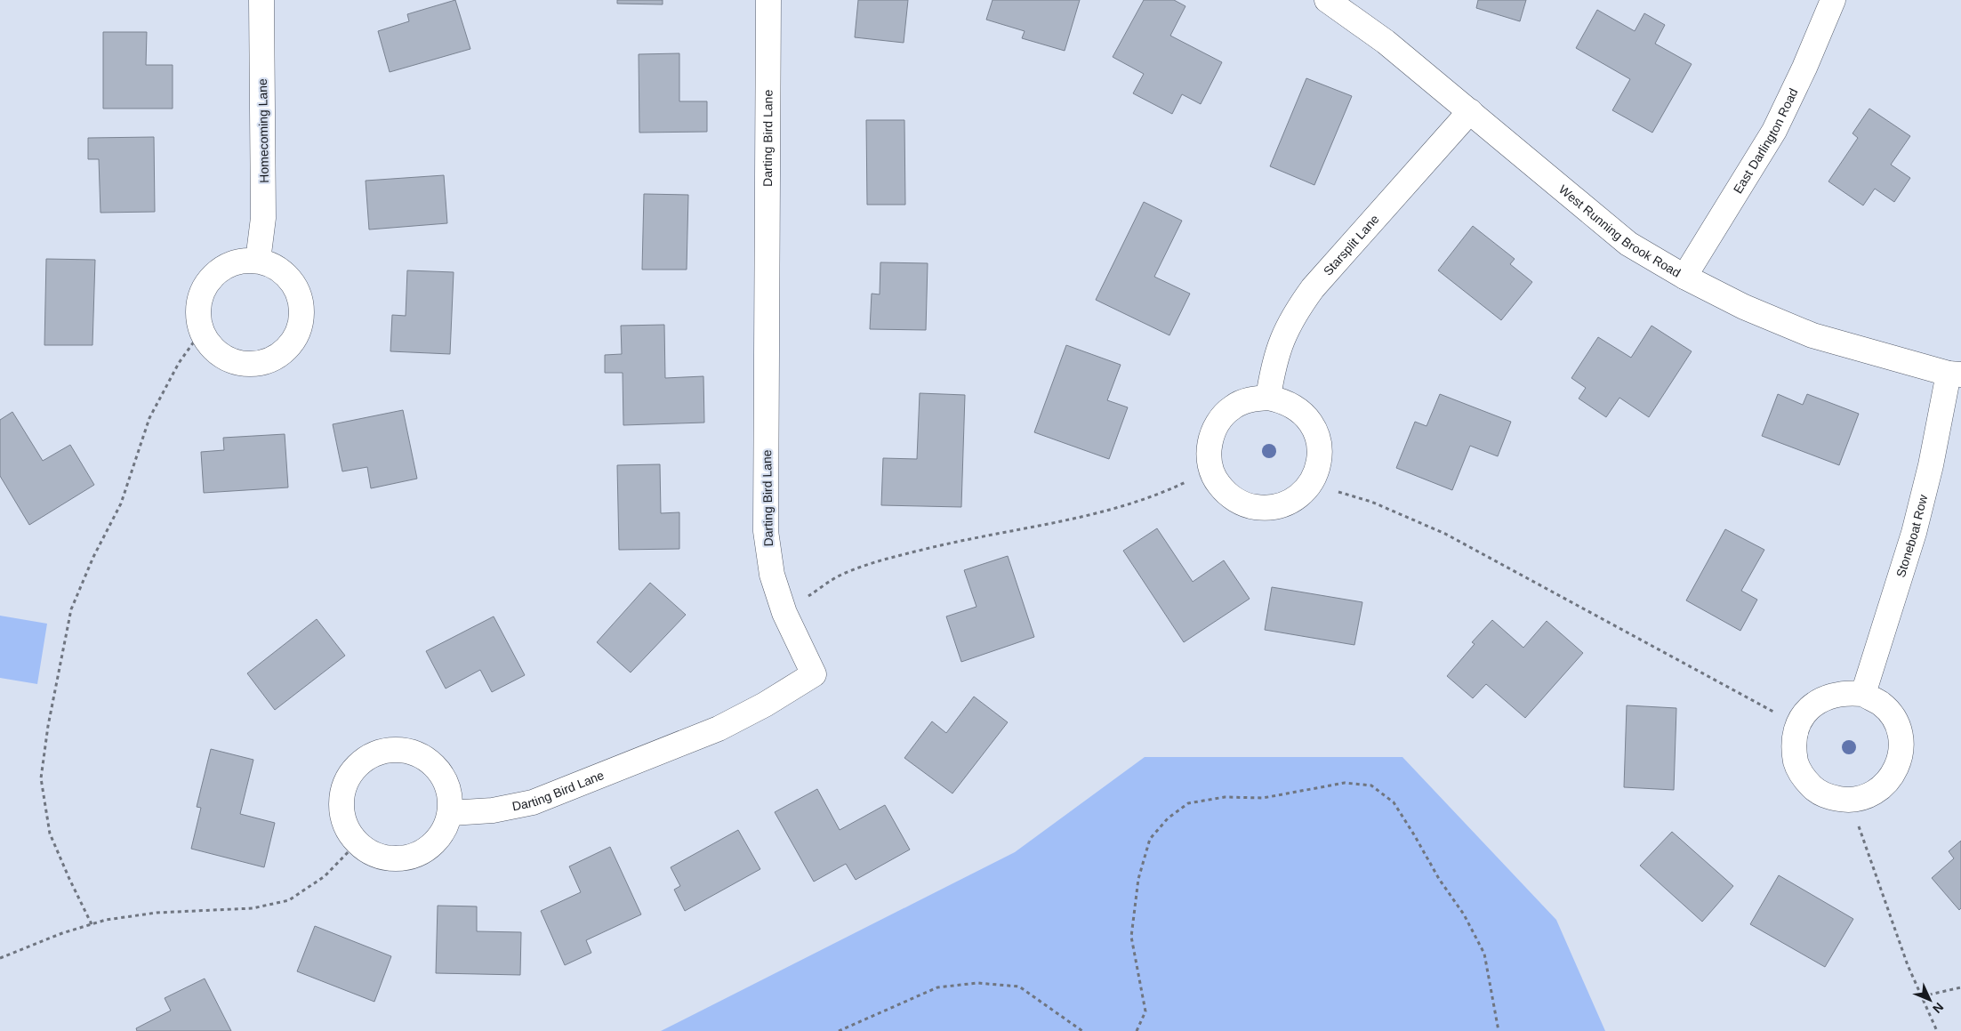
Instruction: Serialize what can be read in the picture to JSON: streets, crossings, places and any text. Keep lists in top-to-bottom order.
{
  "streets": {
    "street": [
      "Homecoming Lane",
      "Darting Bird Lane",
      "East Darlington Road",
      "West Running Brook Road",
      "Starsplit Lane",
      "Stoneboat Row"
    ]
  },
  "crossings": [
    ["East Darlington Road", "West Running Brook Road"],
    ["West Running Brook Road", "Starsplit Lane"],
    ["West Running Brook Road", "Stoneboat Row"]
  ],
  "north": "bottom right"
}
